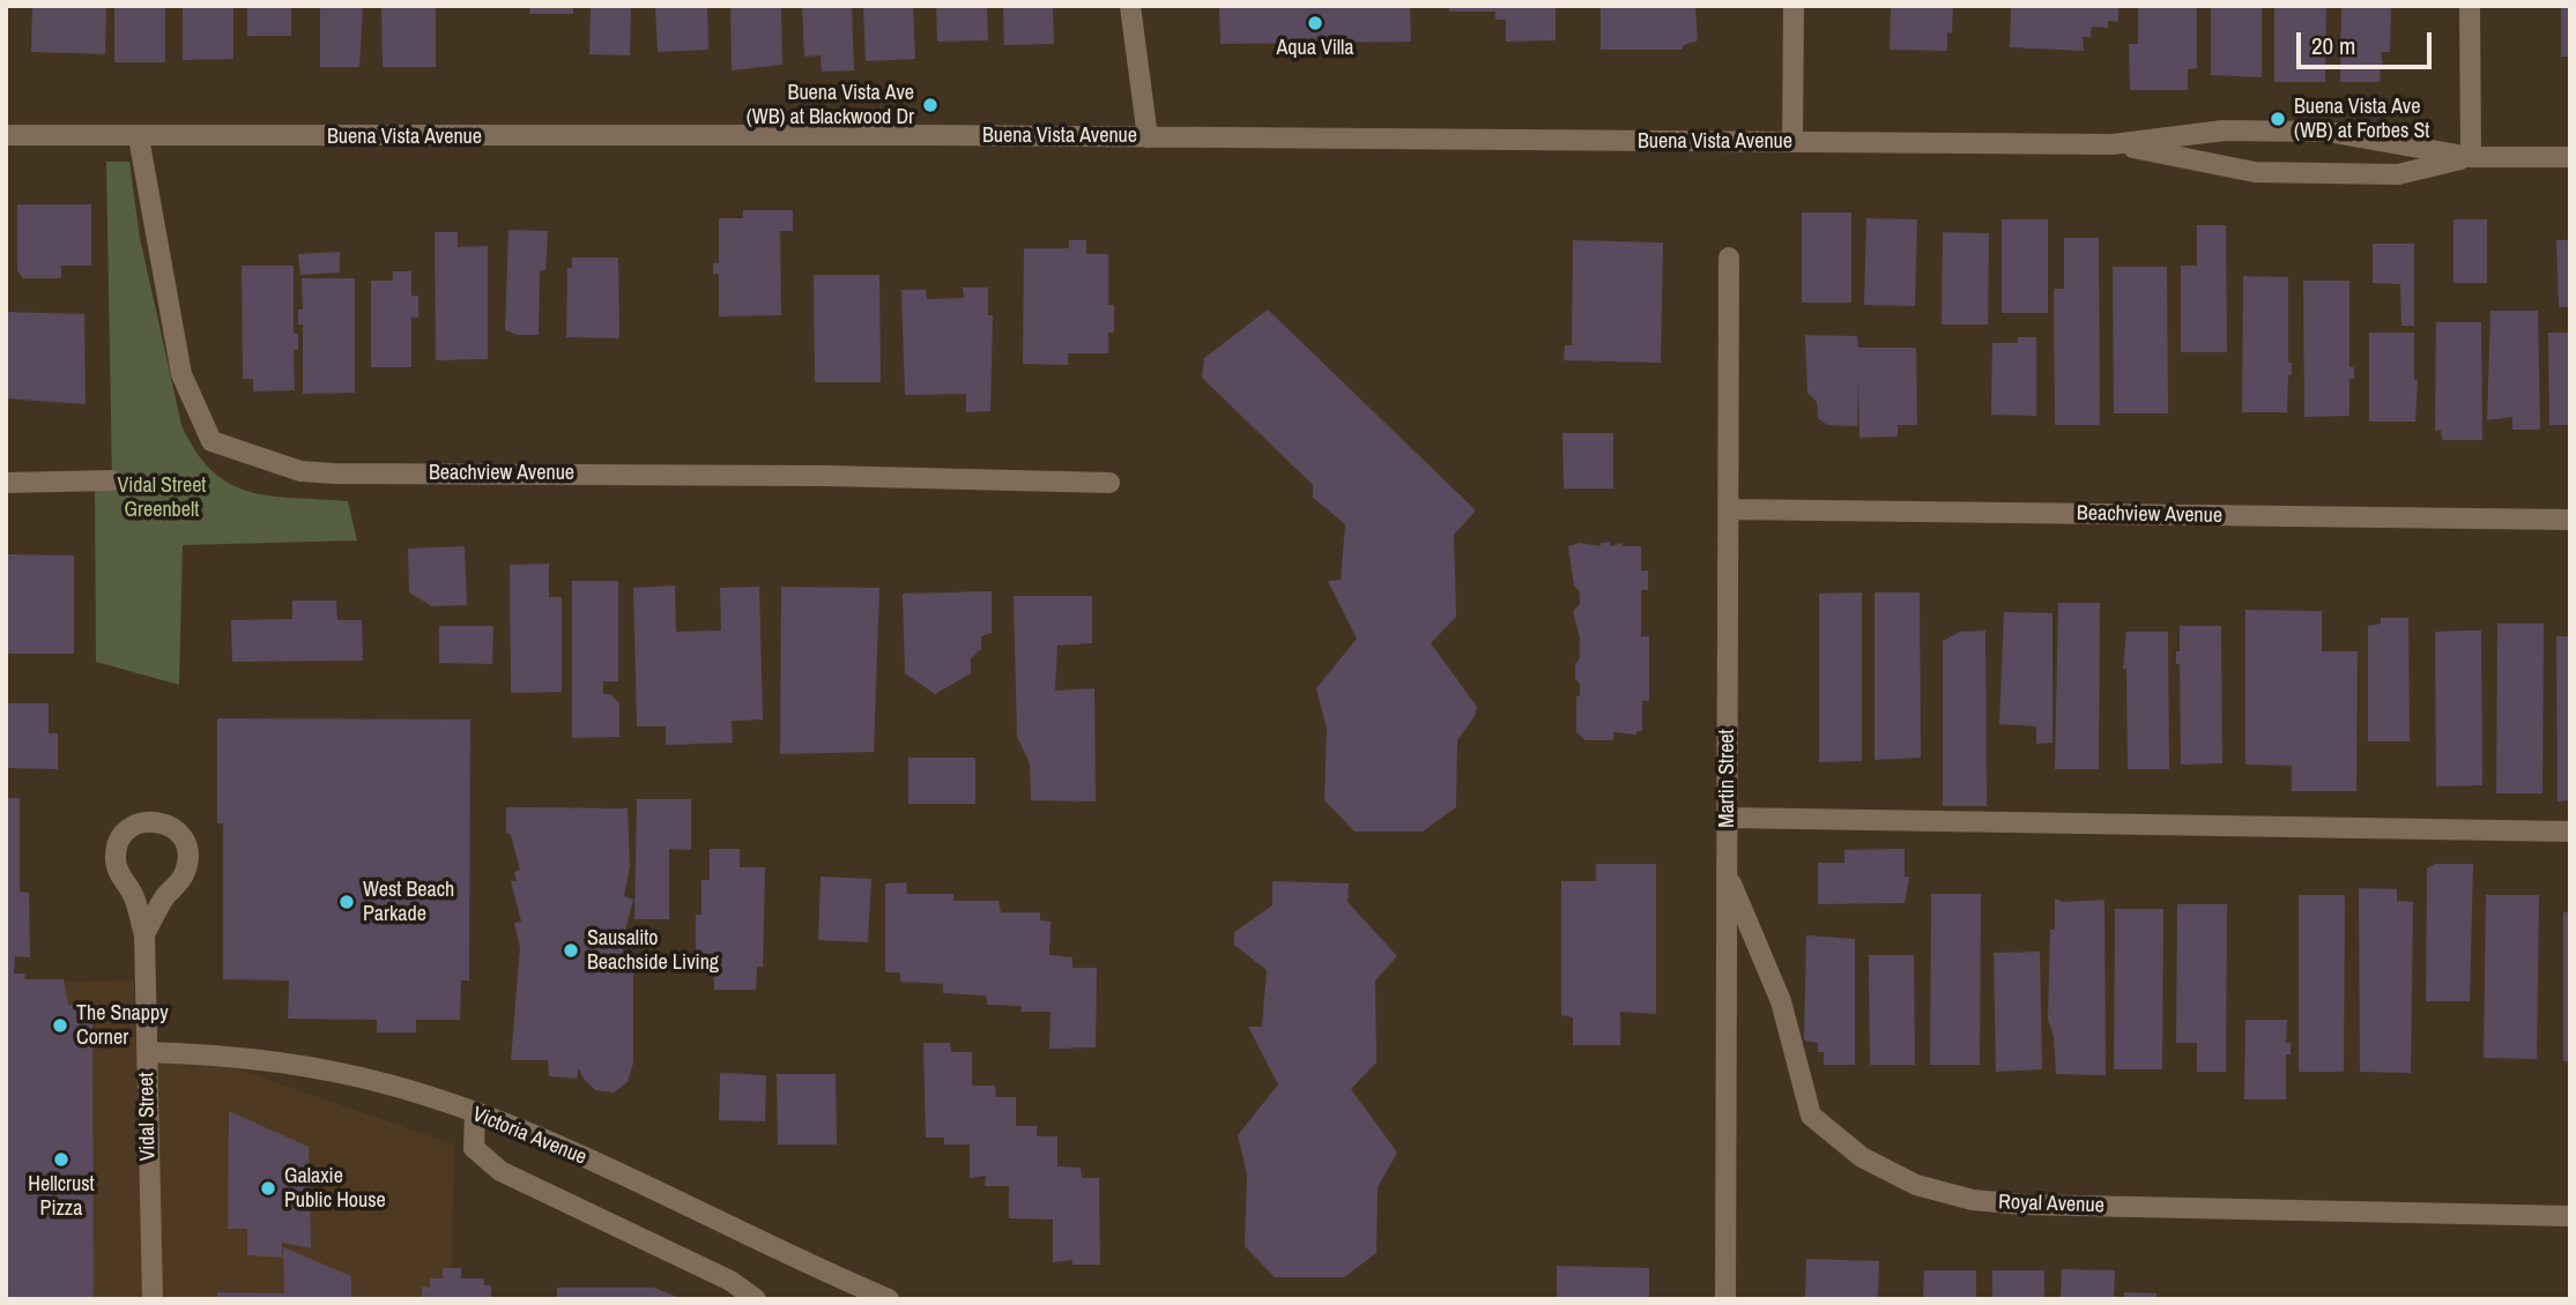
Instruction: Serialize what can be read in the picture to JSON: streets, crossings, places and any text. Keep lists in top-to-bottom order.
{
  "streets": {
    "street": [
      "Buena Vista Avenue",
      "Beachview Avenue",
      "Martin Street",
      "Vidal Street",
      "Victoria Avenue",
      "Royal Avenue"
    ]
  },
  "crossings": [
    ["Buena Vista Avenue", "Beachview Avenue"],
    ["Beachview Avenue", "Martin Street"],
    ["Martin Street", "Royal Avenue"],
    ["Vidal Street", "Victoria Avenue"]
  ],
  "parks": ["Vidal Street Greenbelt"],
  "places": [
    "Aqua Villa",
    "Buena Vista Ave (WB) at Blackwood Dr",
    "Buena Vista Ave (WB) at Forbes St",
    "West Beach Parkade",
    "Sausalito Beachside Living",
    "The Snappy Corner",
    "Hellcrust Pizza",
    "Galaxie Public House"
  ],
  "scale_bar": "20 m"
}
